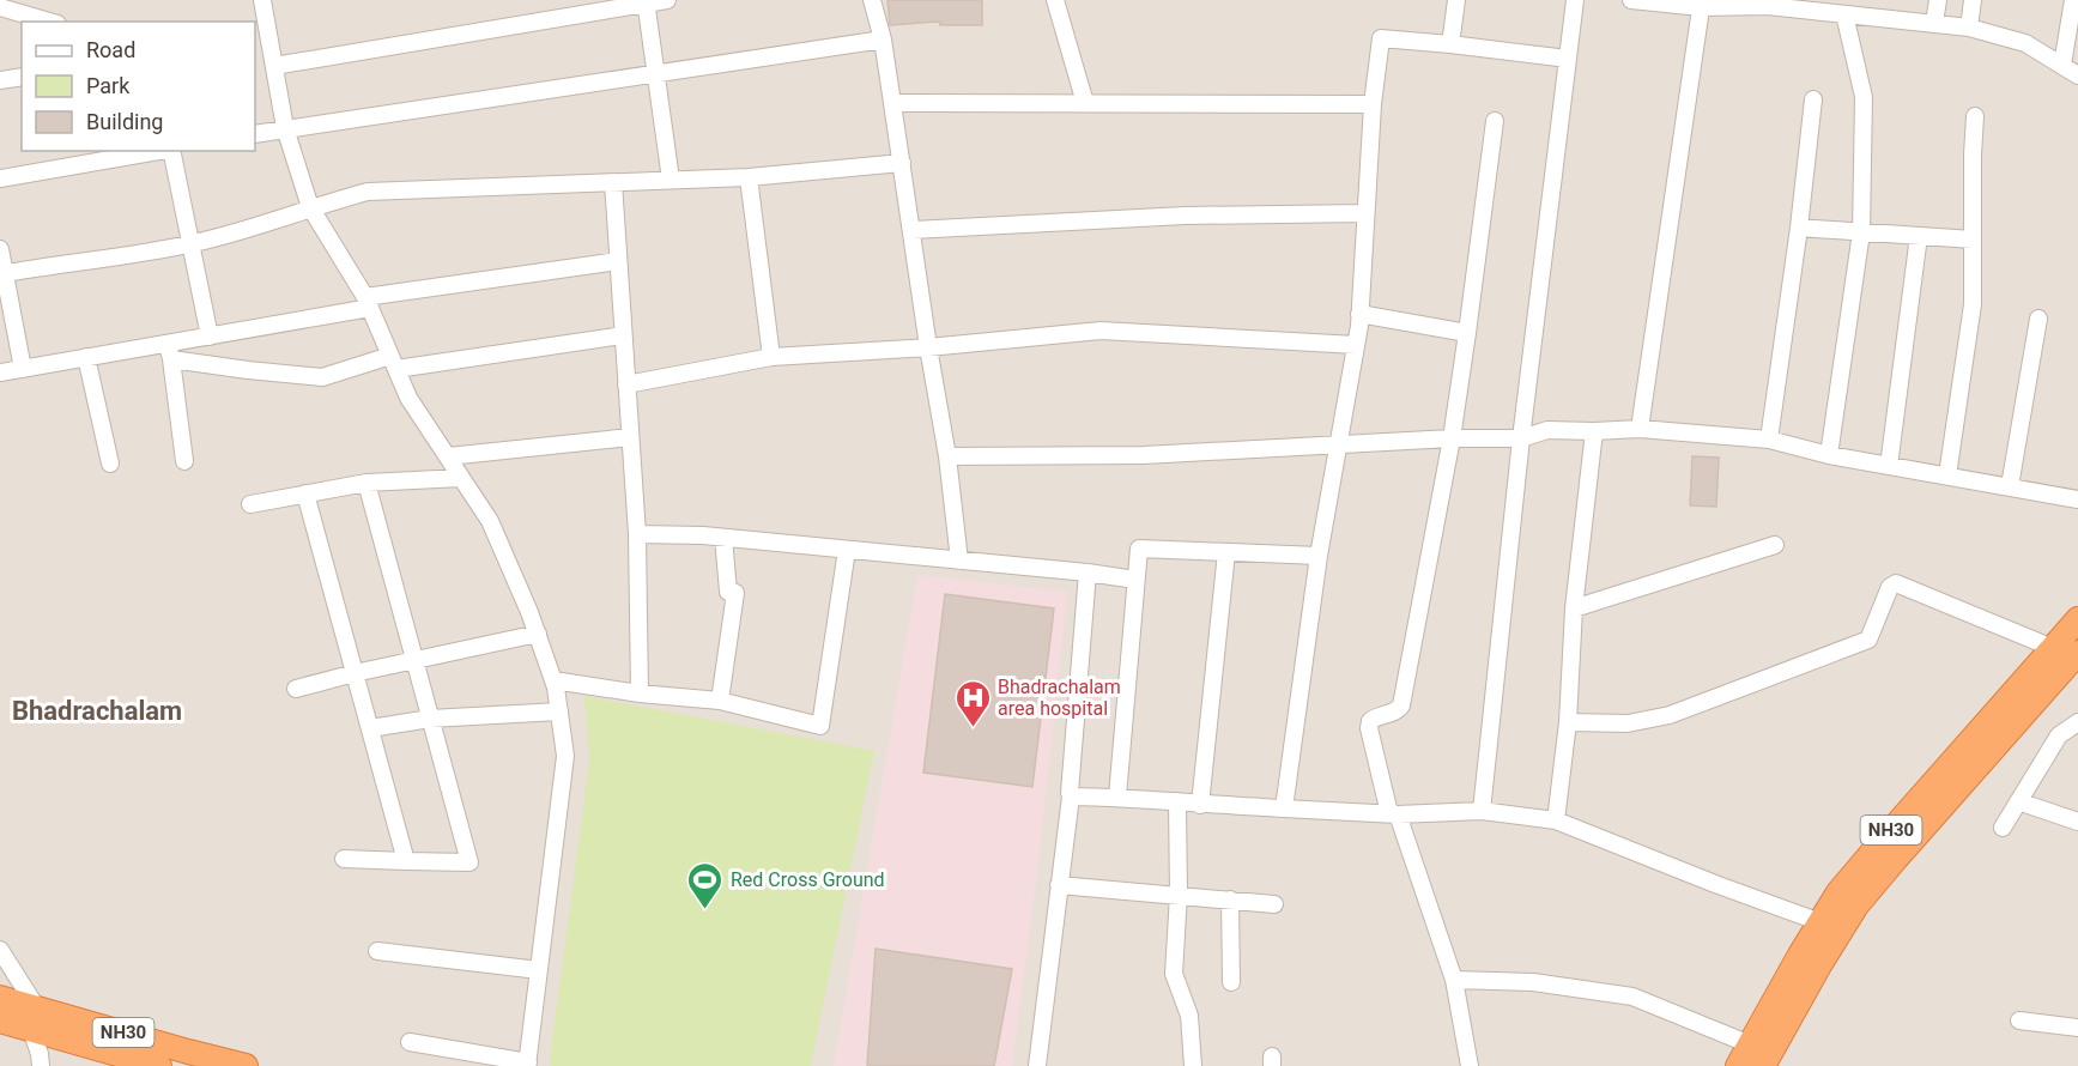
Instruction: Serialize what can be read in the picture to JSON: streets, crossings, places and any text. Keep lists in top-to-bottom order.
{
  "streets": {
    "highway": ["NH30"]
  },
  "districts": ["Bhadrachalam"],
  "places": {
    "hospital": ["Bhadrachalam area hospital"],
    "sports": ["Red Cross Ground"]
  },
  "legend": ["Road", "Park", "Building"]
}
